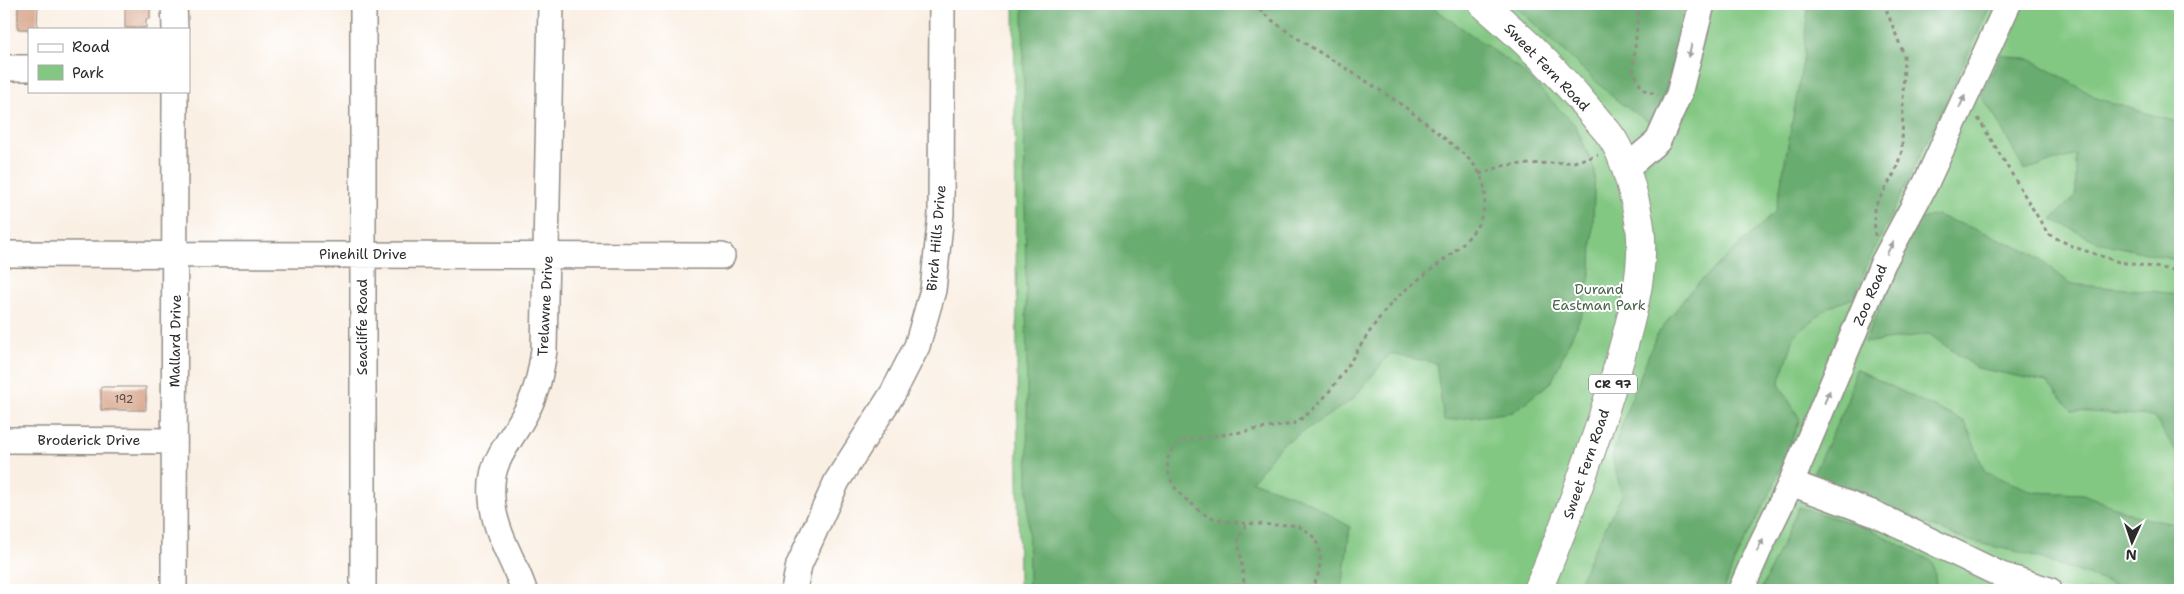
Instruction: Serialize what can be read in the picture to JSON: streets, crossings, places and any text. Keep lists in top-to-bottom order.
{
  "streets": {
    "main road": ["Sweet Fern Road", "CR 97"],
    "street": [
      "Birch Hills Drive",
      "Pinehill Drive",
      "Zoo Road",
      "Trelawne Drive",
      "Seacliffe Road",
      "Mallard Drive",
      "Broderick Drive"
    ]
  },
  "crossings": [
    ["Pinehill Drive", "Trelawne Drive"],
    ["Pinehill Drive", "Seacliffe Road"],
    ["Pinehill Drive", "Mallard Drive"],
    ["Mallard Drive", "Broderick Drive"]
  ],
  "one_way": ["Zoo Road"],
  "parks": ["Durand Eastman Park"],
  "house_numbers": ["192"],
  "legend": ["Road", "Park"],
  "north": "bottom"
}
